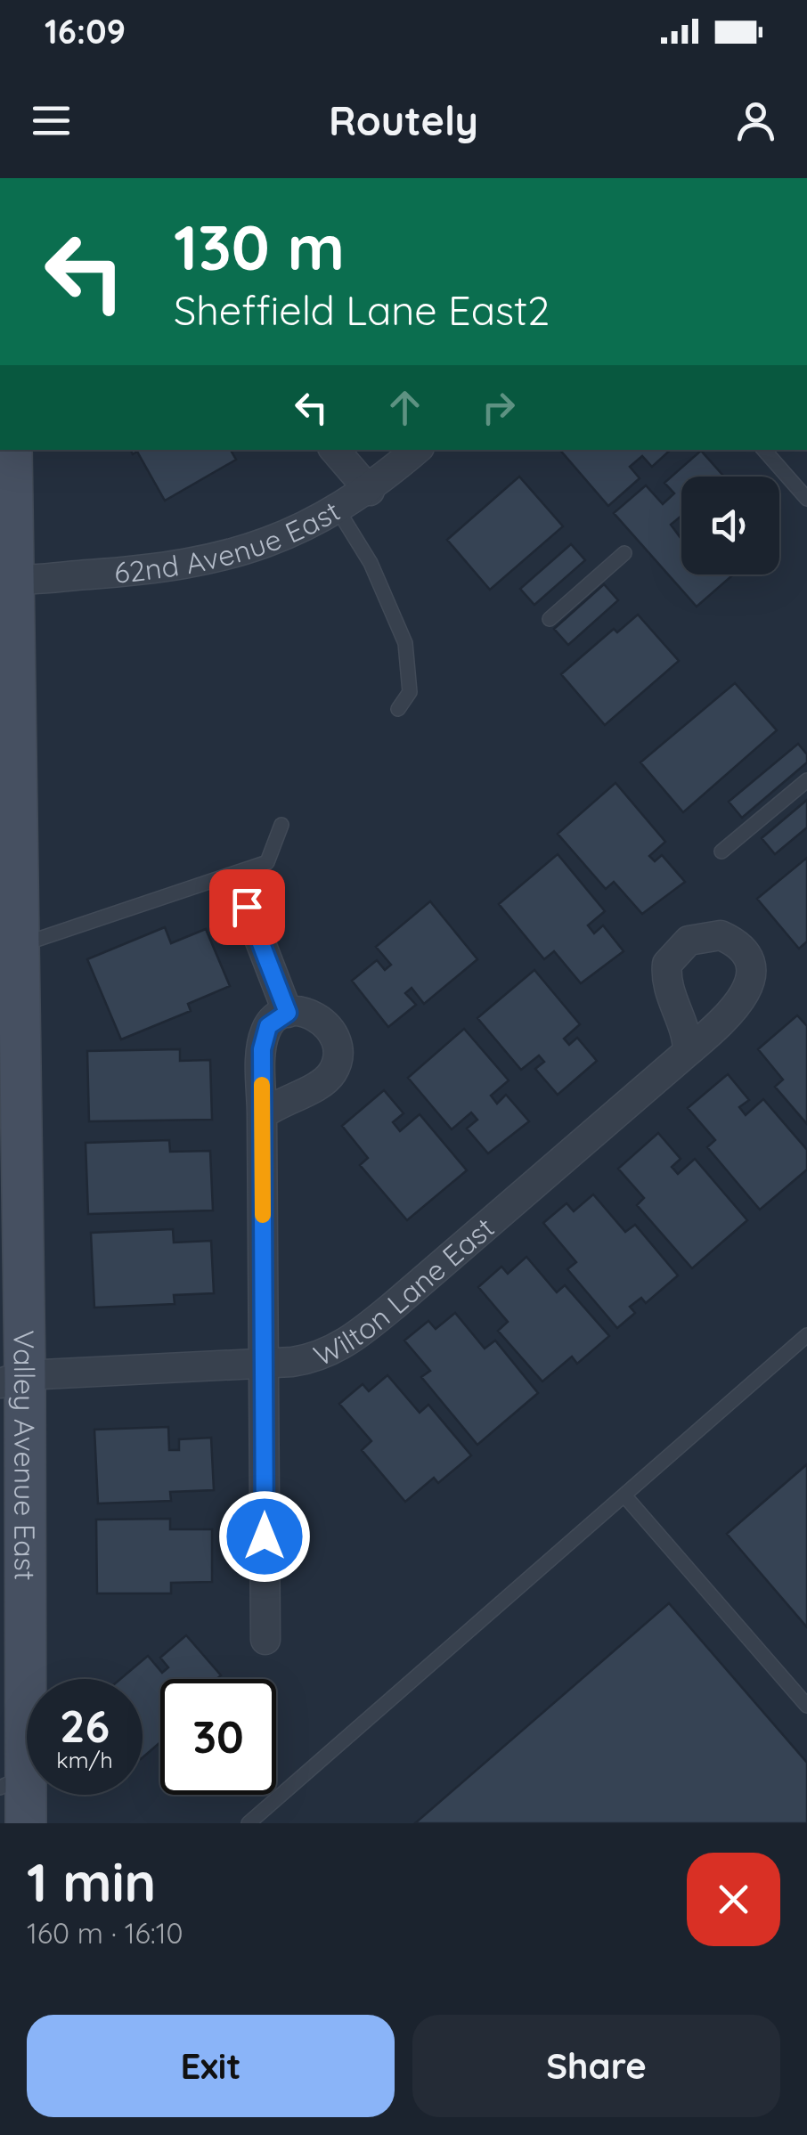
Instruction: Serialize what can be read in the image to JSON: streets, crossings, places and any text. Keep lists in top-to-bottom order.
{
  "streets": {
    "main road": ["Valley Avenue East"],
    "street": ["62nd Avenue East", "Wilton Lane East"]
  },
  "crossings": [
    ["62nd Avenue East", "Valley Avenue East"],
    ["Wilton Lane East", "Valley Avenue East"]
  ],
  "page": {
    "status": "16:09",
    "header": "Routely",
    "turn": ["130 m", "Sheffield Lane East2"],
    "speed": "26 km/h",
    "limit": "30",
    "heading": ["1 min", "160 m · 16:10"],
    "buttons": ["Exit", "Share"]
  }
}
